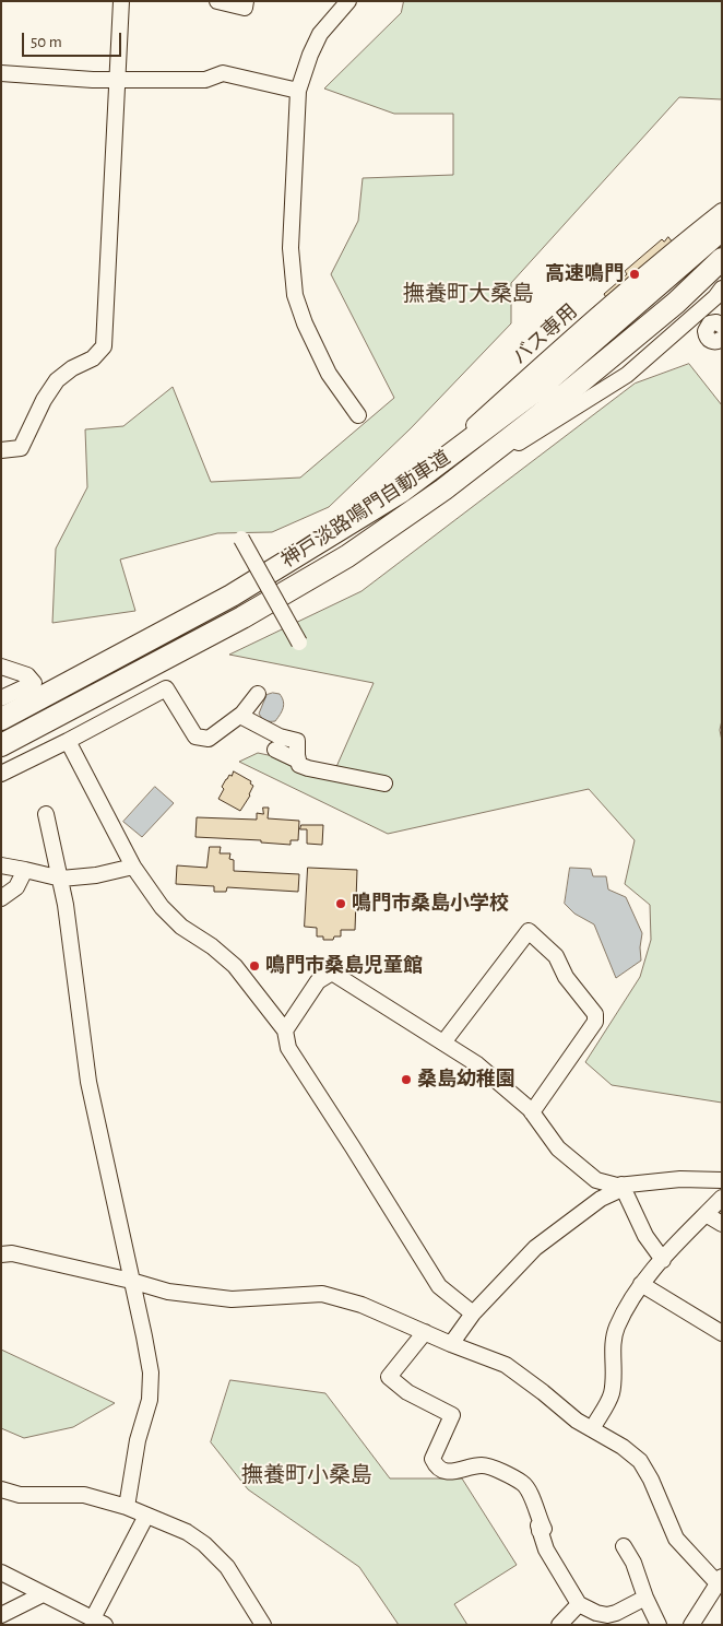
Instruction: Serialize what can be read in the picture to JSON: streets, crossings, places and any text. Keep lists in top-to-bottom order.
{
  "streets": {
    "highway": ["神戸淡路鳴門自動車道"],
    "street": ["バス専用"]
  },
  "crossings": [
    ["バス専用", "神戸淡路鳴門自動車道"]
  ],
  "districts": ["撫養町大桑島", "撫養町小桑島"],
  "places": [
    "高速鳴門",
    "鳴門市桑島小学校",
    "鳴門市桑島児童館",
    "桑島幼稚園"
  ],
  "scale_bar": "50 m"
}
